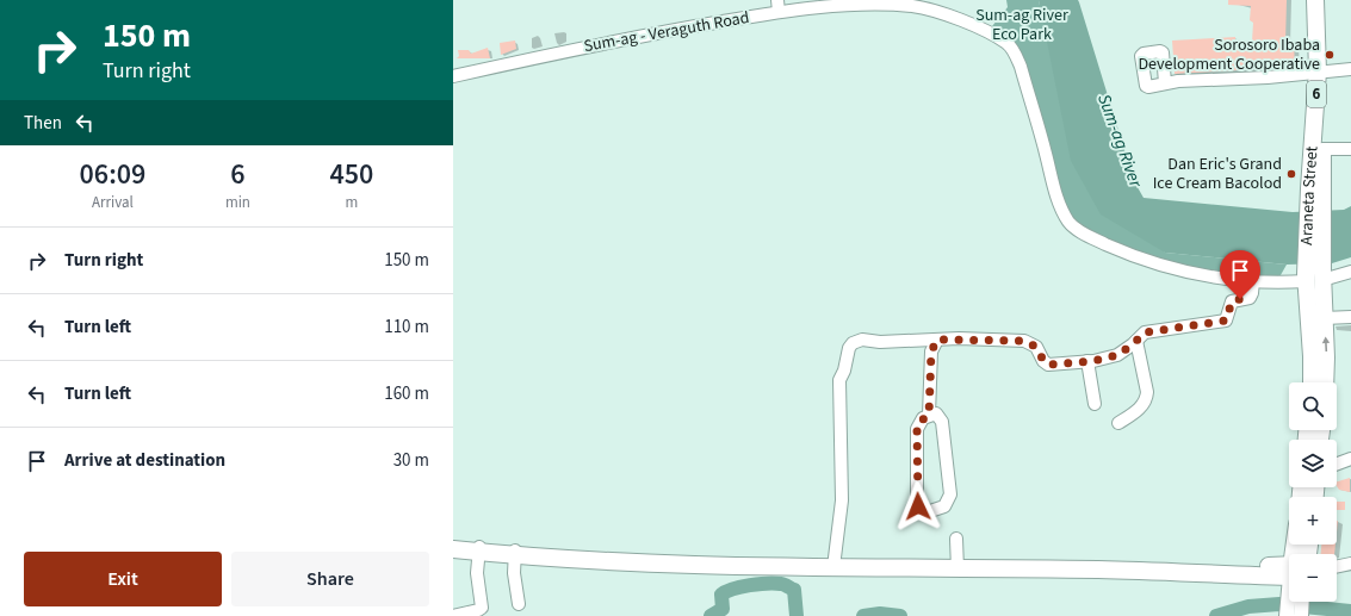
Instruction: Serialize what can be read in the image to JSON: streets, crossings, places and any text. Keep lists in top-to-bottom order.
{
  "streets": {
    "highway": ["6", "Araneta Street"],
    "street": ["Sum-ag - Veraguth Road"]
  },
  "crossings": [
    ["Sum-ag - Veraguth Road", "Araneta Street"]
  ],
  "water": ["Sum-ag River"],
  "parks": ["Sum-ag River Eco Park"],
  "places": ["Sorosoro Ibaba Development Cooperative", "Dan Eric's Grand Ice Cream Bacolod"],
  "page": {
    "turn": ["150 m", "Turn right"],
    "then": "Then",
    "eta": [
      "06:09",
      "Arrival",
      "6",
      "min",
      "450",
      "m"
    ],
    "list": [
      {
        "name": "Turn right",
        "value": "150 m"
      },
      {
        "name": "Turn left",
        "value": "110 m"
      },
      {
        "name": "Turn left",
        "value": "160 m"
      },
      {
        "name": "Arrive at destination",
        "value": "30 m"
      }
    ],
    "map_buttons": ["+", "−"],
    "buttons": ["Exit", "Share"]
  }
}
